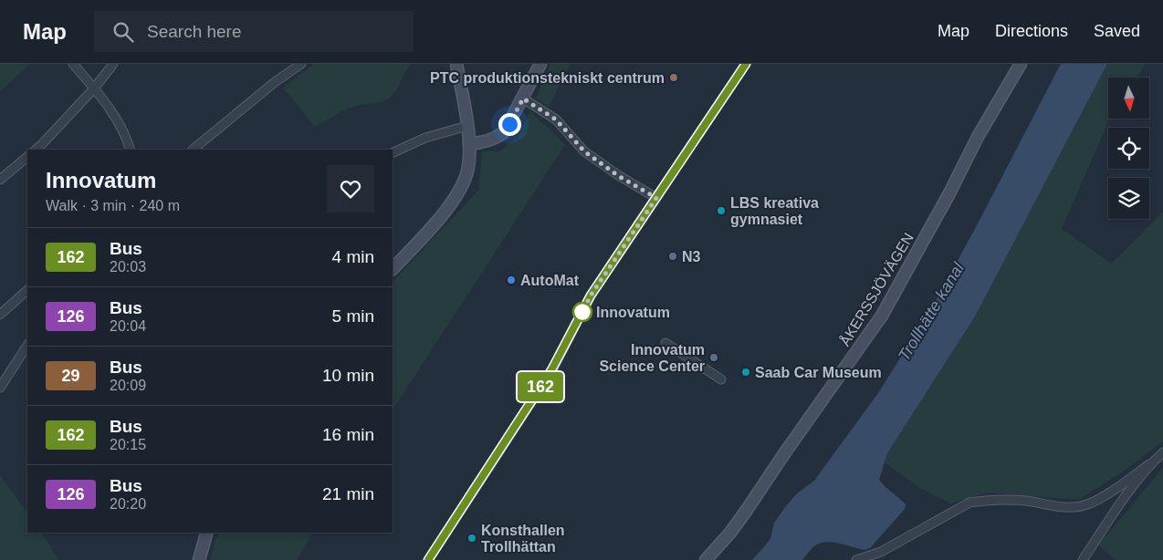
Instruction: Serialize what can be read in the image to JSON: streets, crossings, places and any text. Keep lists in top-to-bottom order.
{
  "streets": {
    "street": ["ÅKERSSJÖVÄGEN"]
  },
  "water": ["Trollhätte kanal"],
  "places": [
    "PTC produktionstekniskt centrum",
    "LBS kreativa gymnasiet",
    "N3",
    "AutoMat",
    "Innovatum",
    "Innovatum Science Center",
    "Saab Car Museum",
    "Konsthallen Trollhättan"
  ],
  "lines": ["bus line 162"],
  "north": "bottom",
  "page": {
    "header": "Map",
    "search": "Search here",
    "nav": ["Map", "Directions", "Saved"],
    "on_map": "162",
    "heading": ["Innovatum", "Walk · 3 min · 240 m"],
    "list": [
      {
        "mark": "162",
        "name": "Bus",
        "note": "20:03",
        "value": "4 min"
      },
      {
        "mark": "126",
        "name": "Bus",
        "note": "20:04",
        "value": "5 min"
      },
      {
        "mark": "29",
        "name": "Bus",
        "note": "20:09",
        "value": "10 min"
      },
      {
        "mark": "162",
        "name": "Bus",
        "note": "20:15",
        "value": "16 min"
      },
      {
        "mark": "126",
        "name": "Bus",
        "note": "20:20",
        "value": "21 min"
      }
    ]
  }
}
